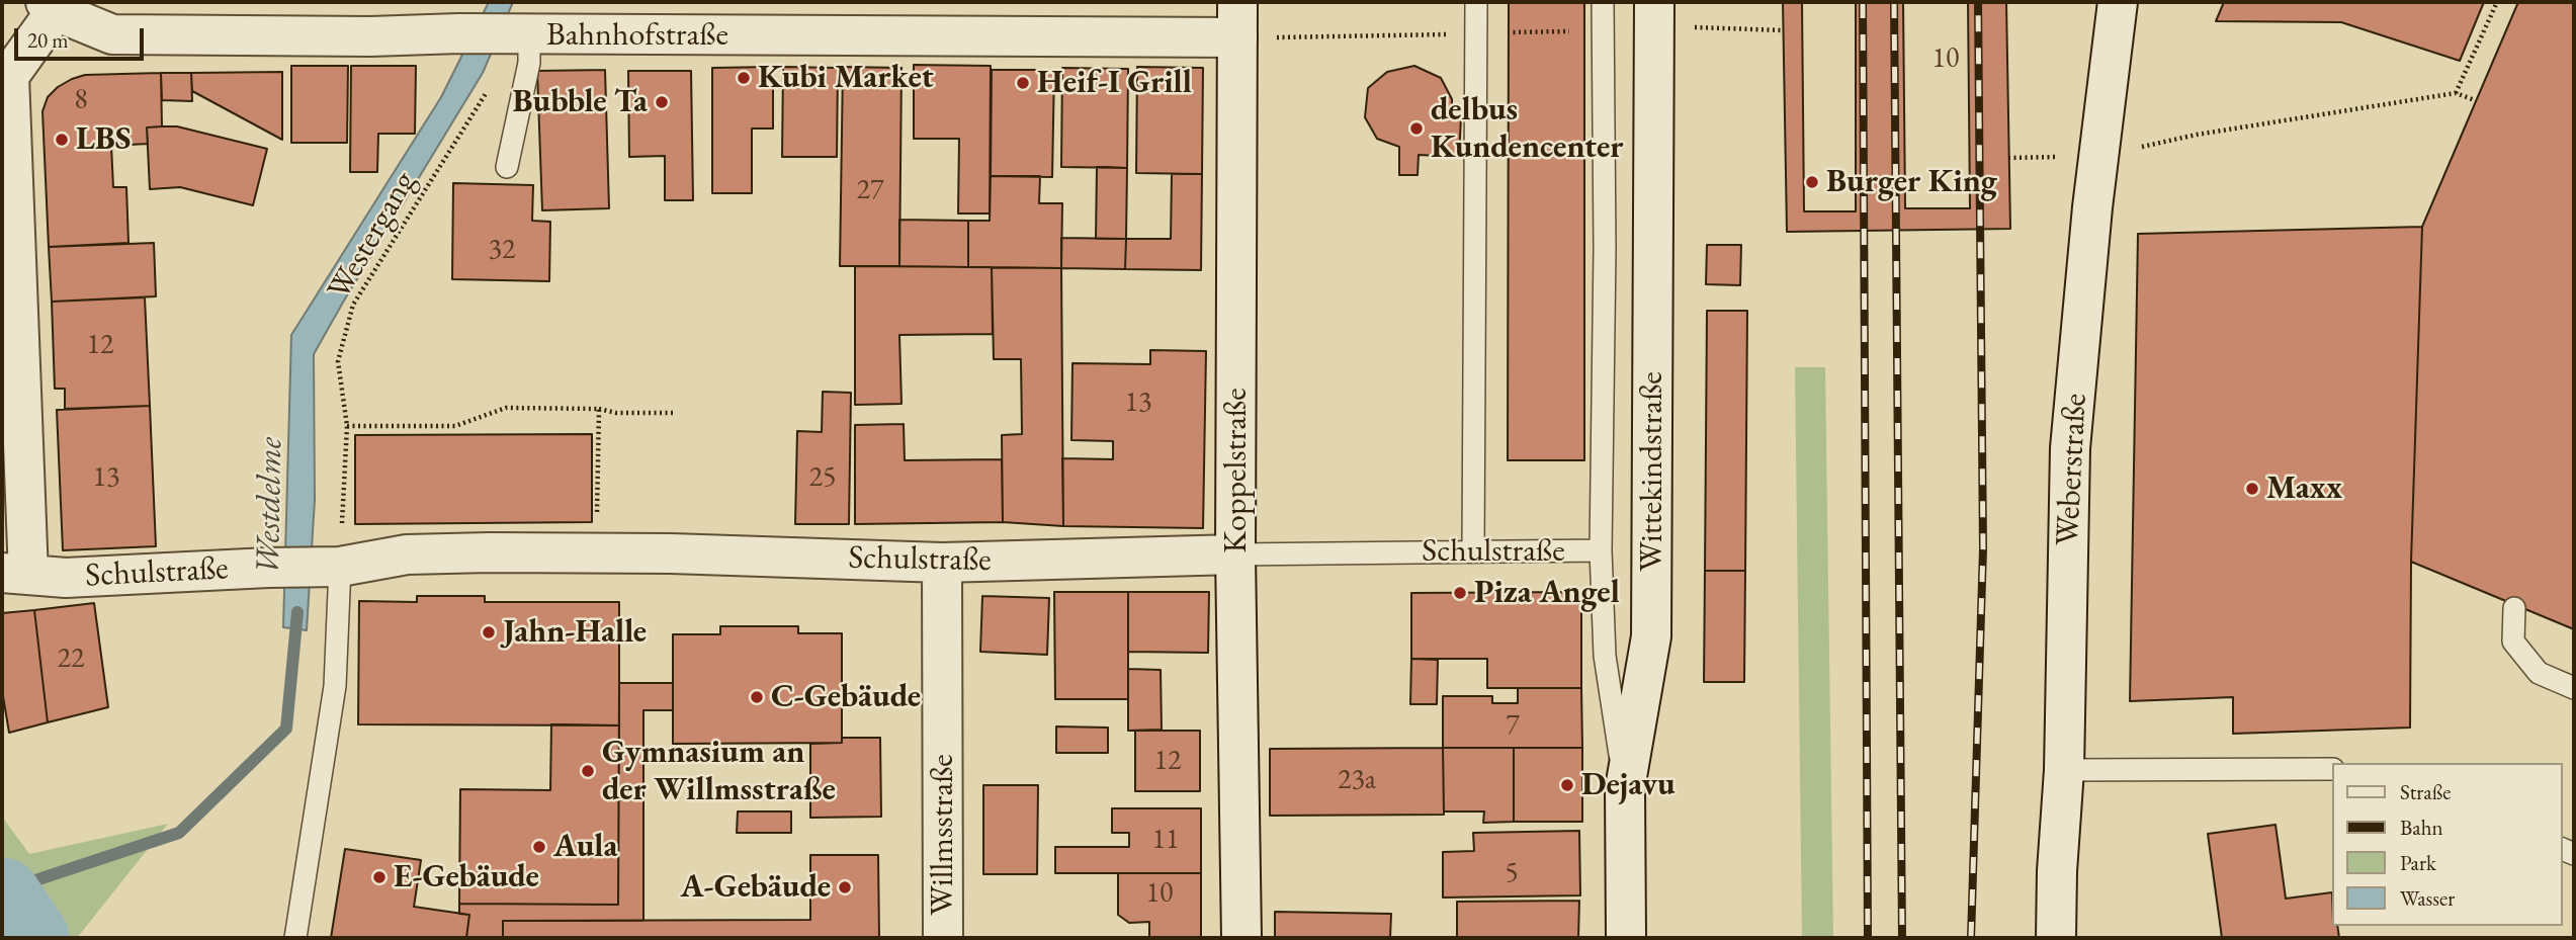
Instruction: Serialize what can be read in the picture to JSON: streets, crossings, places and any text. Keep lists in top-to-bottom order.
{
  "streets": {
    "street": [
      "Bahnhofstraße",
      "Weberstraße",
      "Koppelstraße",
      "Wittekindstraße",
      "Schulstraße",
      "Willmsstraße"
    ],
    "path": ["Westergang"]
  },
  "crossings": [
    ["Bahnhofstraße", "Westergang"],
    ["Bahnhofstraße", "Koppelstraße"],
    ["Westergang", "Schulstraße"],
    ["Koppelstraße", "Schulstraße"],
    ["Wittekindstraße", "Schulstraße"],
    ["Schulstraße", "Willmsstraße"]
  ],
  "water": ["Westdelme"],
  "places": [
    "Kubi Market",
    "Heif-I Grill",
    "Bubble Ta",
    "delbus Kundencenter",
    "LBS",
    "Burger King",
    "Maxx",
    "Piza Angel",
    "Jahn-Halle",
    "C-Gebäude",
    "Gymnasium an der Willmsstraße",
    "Dejavu",
    "Aula",
    "E-Gebäude",
    "A-Gebäude"
  ],
  "house_numbers": [
    "10",
    "8",
    "27",
    "32",
    "12",
    "13",
    "13",
    "25",
    "22",
    "7",
    "12",
    "23a",
    "11",
    "5",
    "10"
  ],
  "legend": [
    "Straße",
    "Bahn",
    "Park",
    "Wasser"
  ],
  "scale_bar": "20 m"
}
